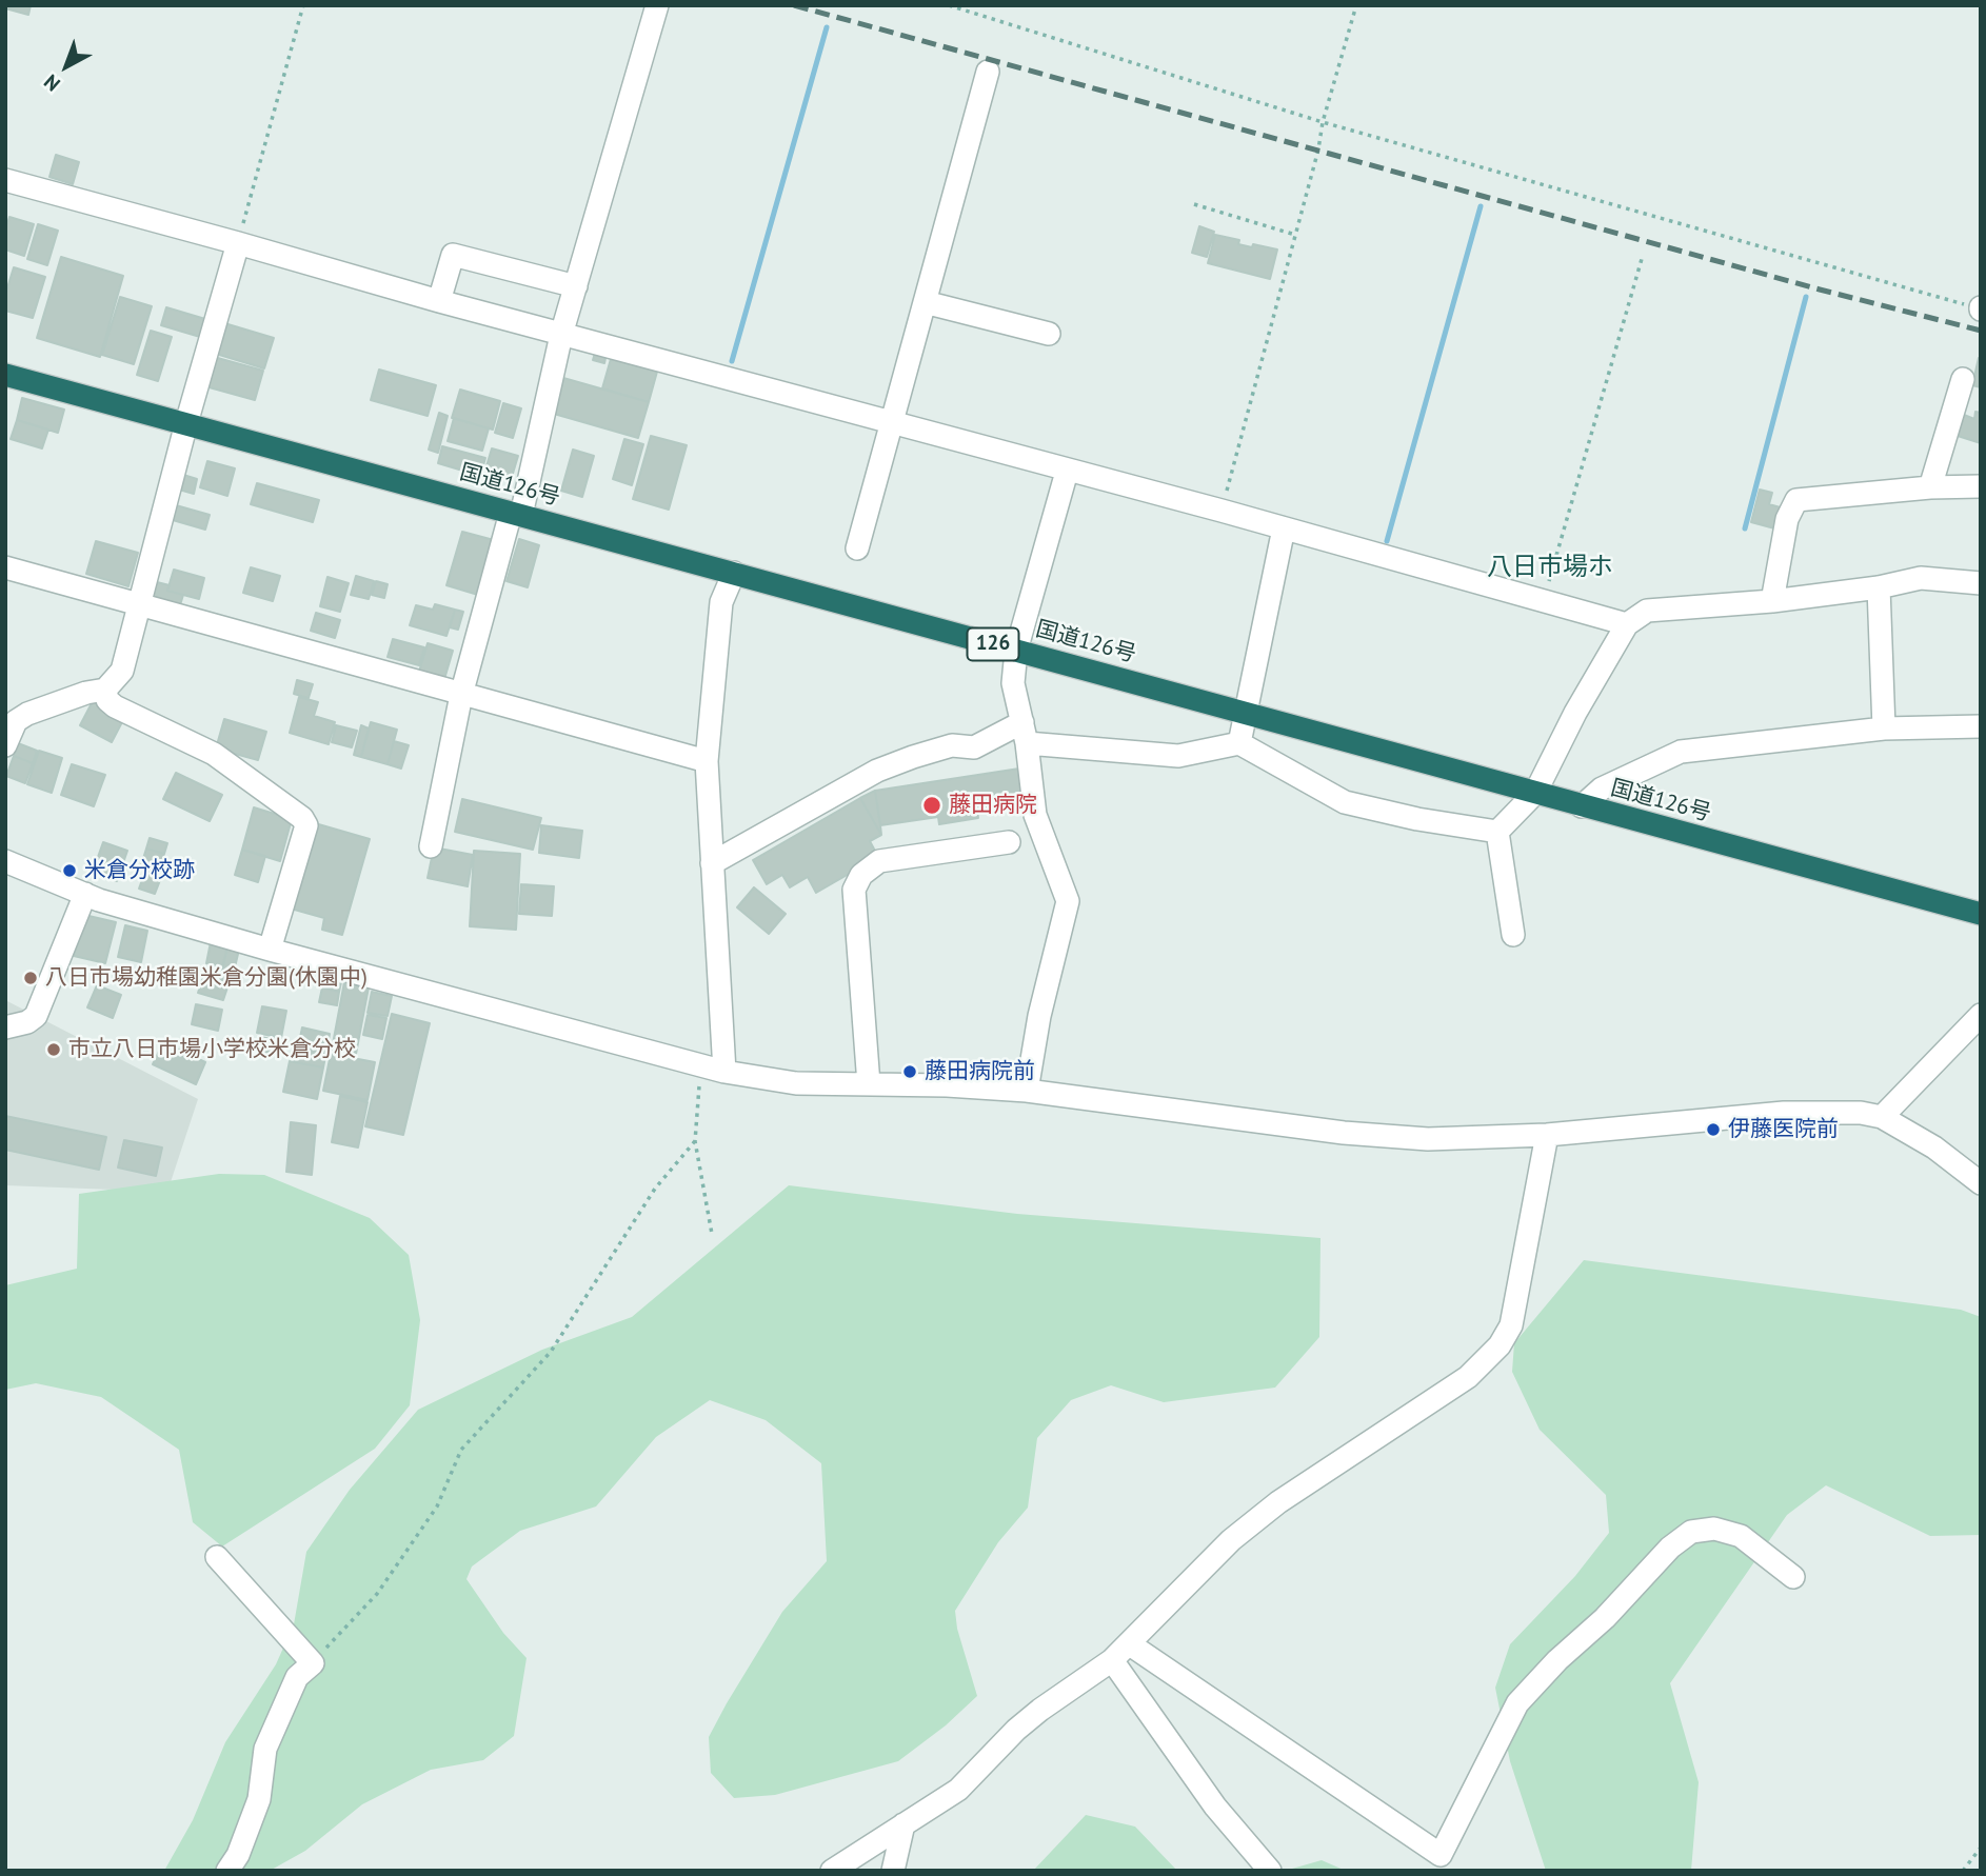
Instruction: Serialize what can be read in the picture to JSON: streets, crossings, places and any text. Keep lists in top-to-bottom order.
{
  "streets": {
    "highway": ["国道126号", "126"]
  },
  "districts": ["八日市場ホ"],
  "places": [
    "藤田病院",
    "米倉分校跡",
    "八日市場幼稚園米倉分園(休園中)",
    "市立八日市場小学校米倉分校",
    "藤田病院前",
    "伊藤医院前"
  ],
  "north": "bottom left"
}
